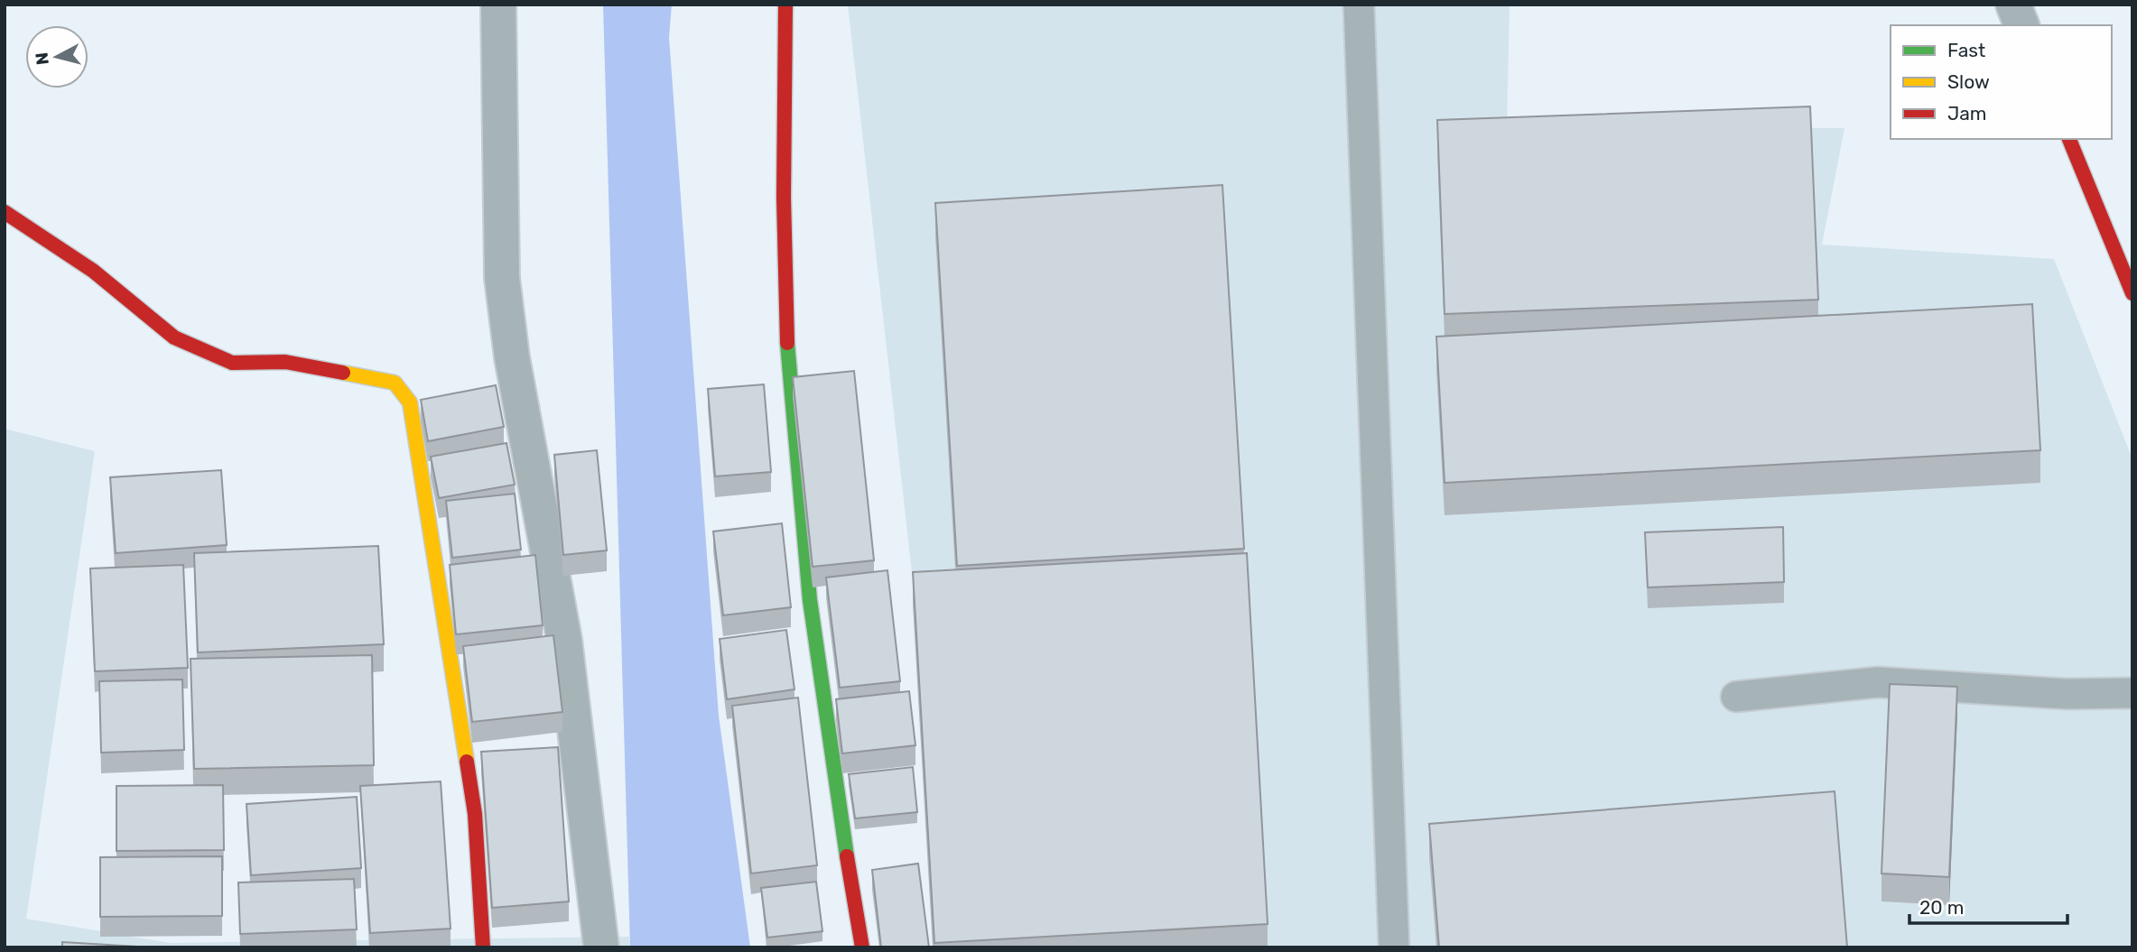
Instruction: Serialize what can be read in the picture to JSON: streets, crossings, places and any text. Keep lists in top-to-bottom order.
{
  "legend": ["Fast", "Slow", "Jam"],
  "scale_bar": "20 m",
  "north": "left"
}
